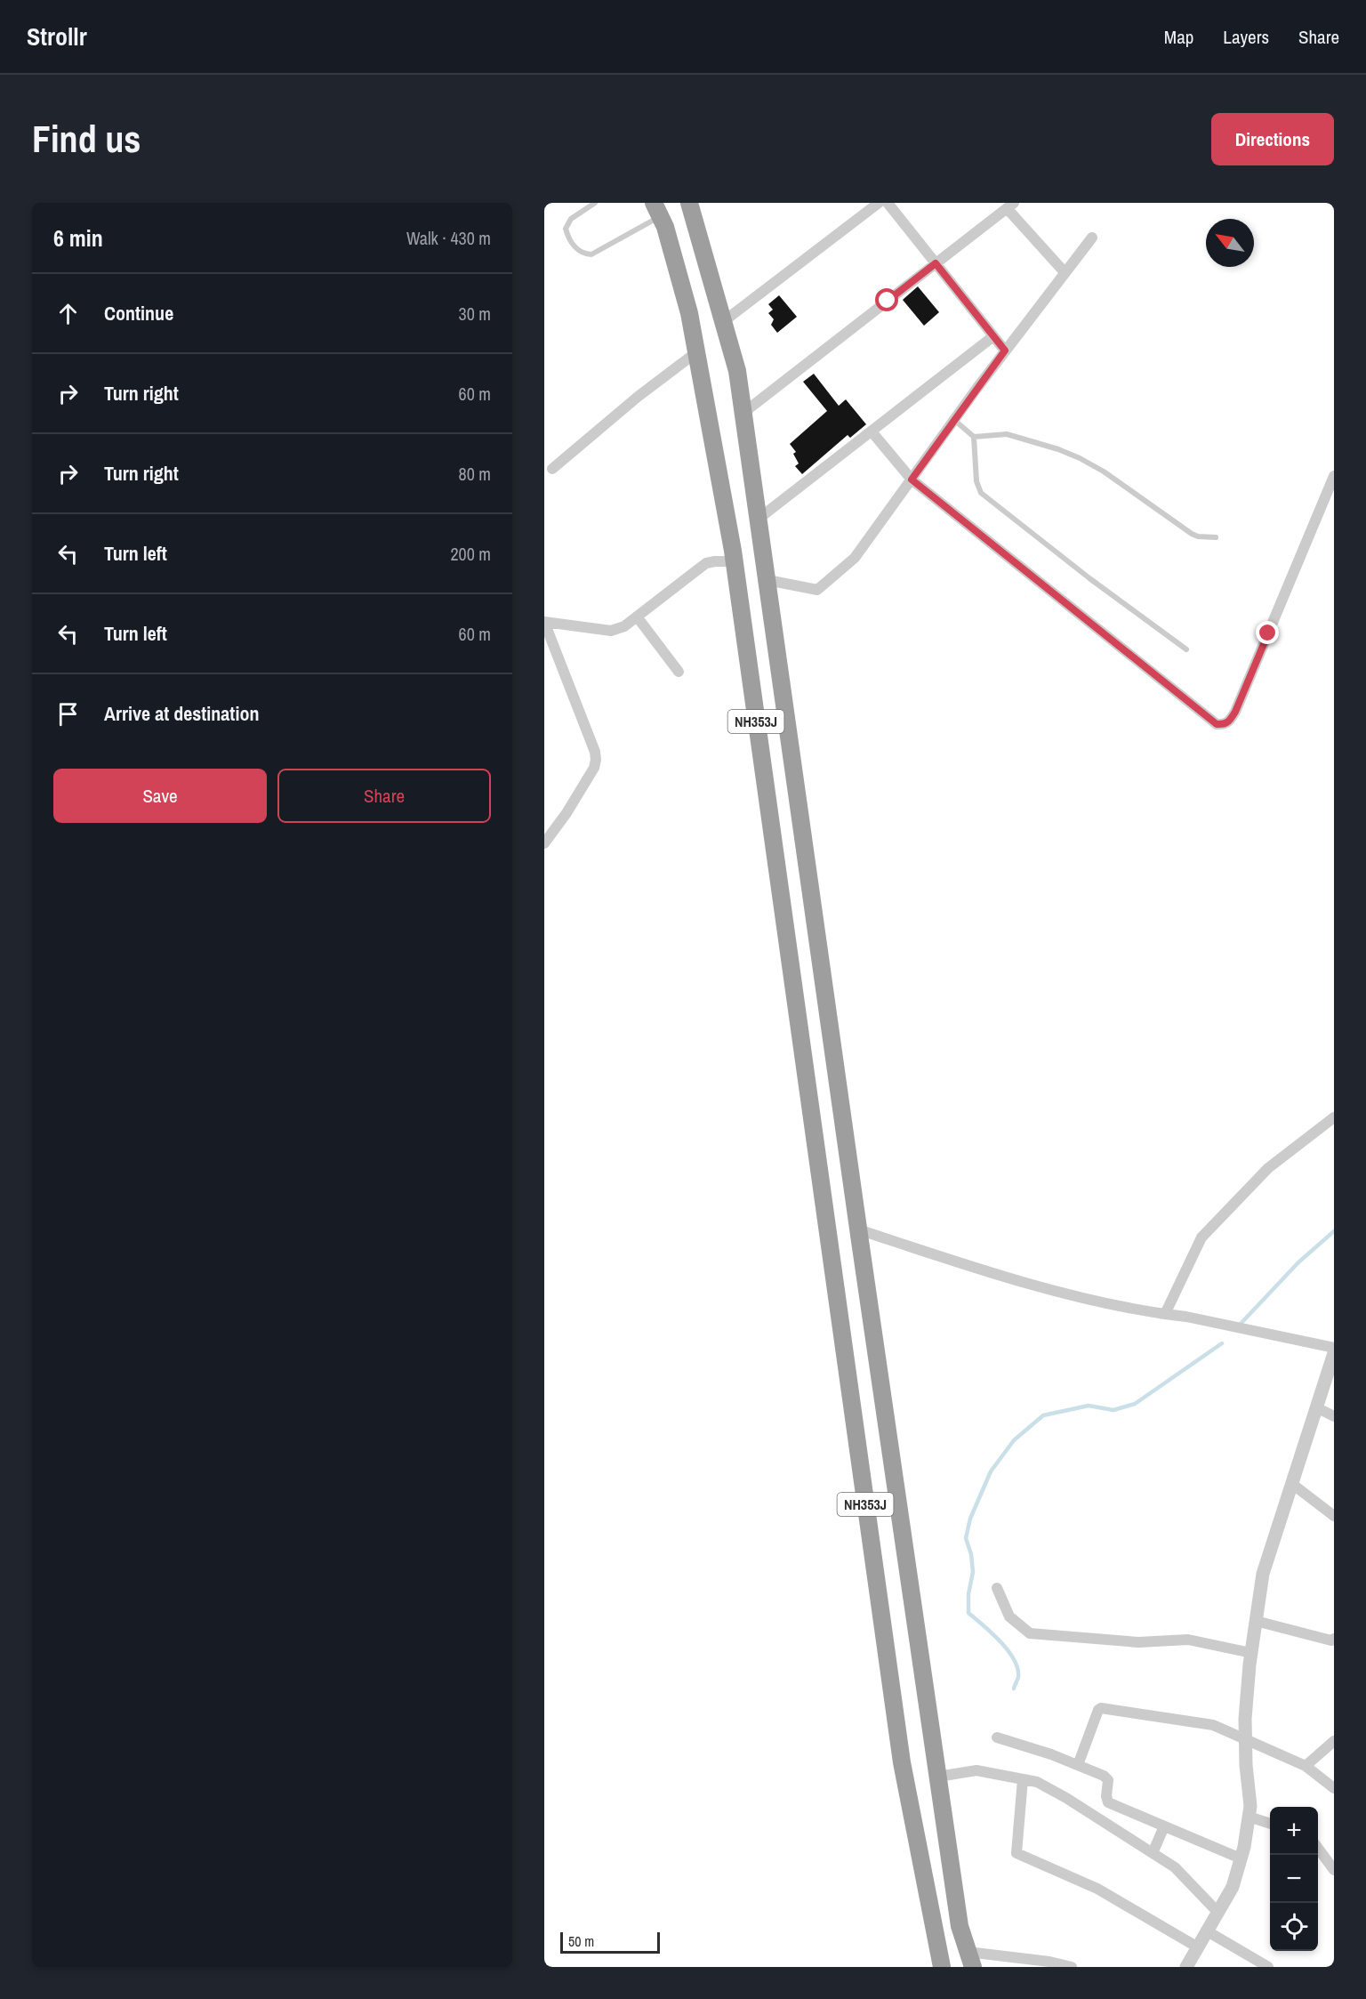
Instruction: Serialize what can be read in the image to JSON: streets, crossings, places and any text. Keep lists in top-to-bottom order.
{
  "streets": {
    "highway": ["NH353J"]
  },
  "scale_bar": "50 m",
  "north": "top left",
  "page": {
    "header": "Strollr",
    "nav": ["Map", "Layers", "Share"],
    "buttons": [
      "Directions",
      ["Save", "Share"]
    ],
    "title": "Find us",
    "heading": ["6 min", "Walk · 430 m"],
    "list": [
      ["Continue", "30 m"],
      ["Turn right", "60 m"],
      ["Turn right", "80 m"],
      ["Turn left", "200 m"],
      ["Turn left", "60 m"],
      "Arrive at destination"
    ],
    "map_buttons": ["+", "−"],
    "scale": "50 m"
  }
}
